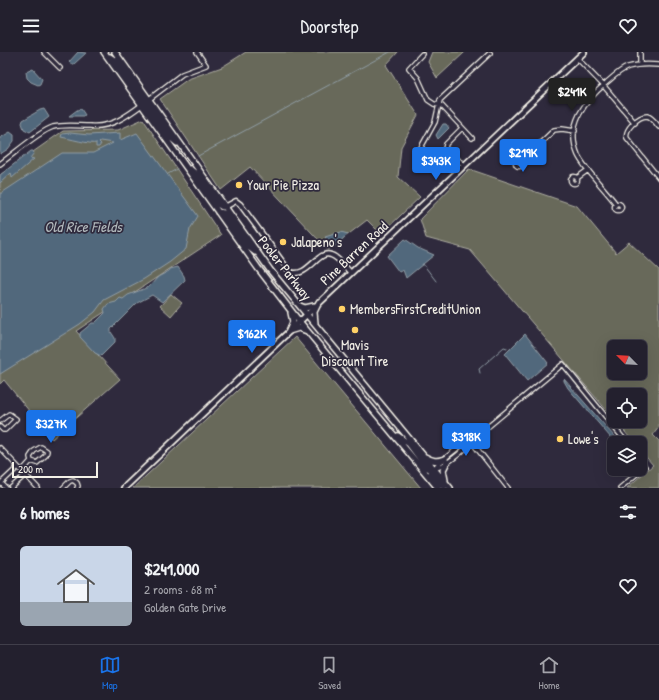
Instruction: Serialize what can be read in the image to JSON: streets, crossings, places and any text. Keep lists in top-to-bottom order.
{
  "streets": {
    "main road": ["Pine Barren Road", "Pooler Parkway"]
  },
  "crossings": [
    ["Pine Barren Road", "Pooler Parkway"]
  ],
  "water": ["Old Rice Fields"],
  "places": [
    "Your Pie Pizza",
    "Jalapeno's",
    "MembersFirstCreditUnion",
    "Mavis Discount Tire",
    "Lowe's"
  ],
  "scale_bar": "200 m",
  "north": "top left",
  "page": {
    "header": "Doorstep",
    "price": [
      "$241K",
      "$219K",
      "$343K",
      "$162K",
      "$327K",
      "$318K"
    ],
    "scale": "200 m",
    "heading": "6 homes",
    "list": [
      {
        "name": "$241,000",
        "note": "2 rooms · 68 m² · Golden Gate Drive"
      }
    ],
    "tabs": ["Map", "Saved", "Home"]
  }
}
